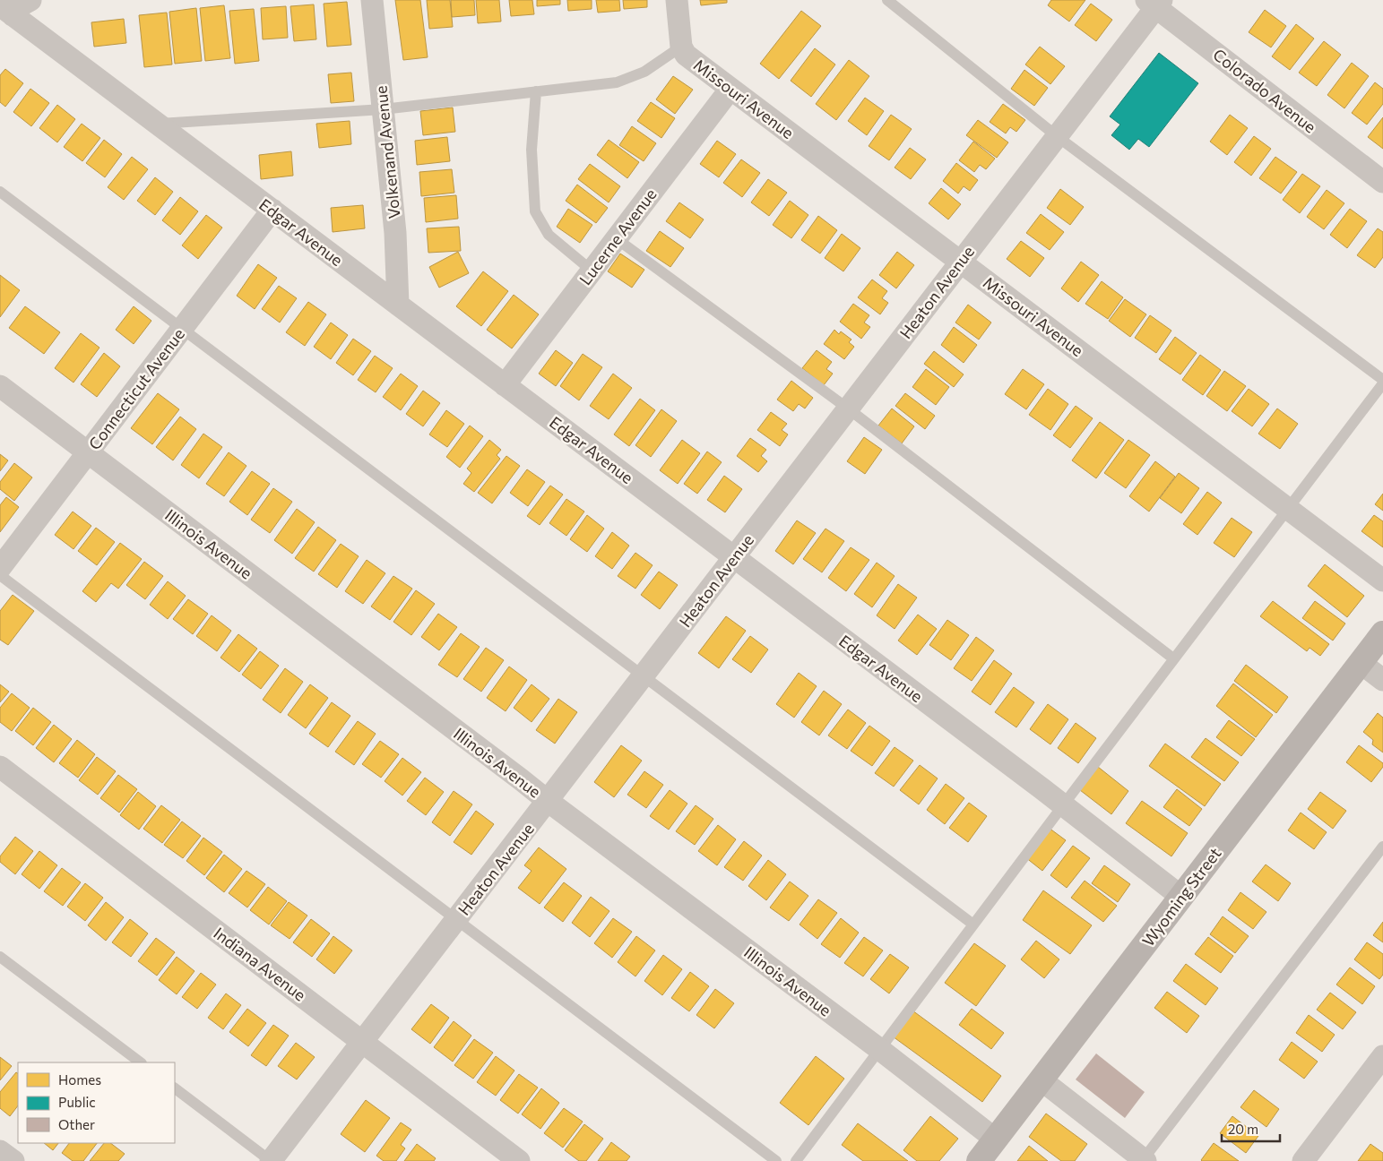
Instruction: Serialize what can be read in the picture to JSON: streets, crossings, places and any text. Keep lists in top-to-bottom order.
{
  "streets": {
    "street": [
      "Colorado Avenue",
      "Missouri Avenue",
      "Volkenand Avenue",
      "Edgar Avenue",
      "Lucerne Avenue",
      "Heaton Avenue",
      "Connecticut Avenue",
      "Illinois Avenue",
      "Wyoming Street",
      "Indiana Avenue"
    ]
  },
  "crossings": [
    ["Colorado Avenue", "Heaton Avenue"],
    ["Missouri Avenue", "Lucerne Avenue"],
    ["Missouri Avenue", "Heaton Avenue"],
    ["Volkenand Avenue", "Edgar Avenue"],
    ["Edgar Avenue", "Lucerne Avenue"],
    ["Edgar Avenue", "Heaton Avenue"],
    ["Edgar Avenue", "Connecticut Avenue"],
    ["Edgar Avenue", "Wyoming Street"],
    ["Heaton Avenue", "Illinois Avenue"],
    ["Heaton Avenue", "Indiana Avenue"],
    ["Connecticut Avenue", "Illinois Avenue"],
    ["Illinois Avenue", "Wyoming Street"]
  ],
  "legend": ["Homes", "Public", "Other"],
  "scale_bar": "20 m"
}
